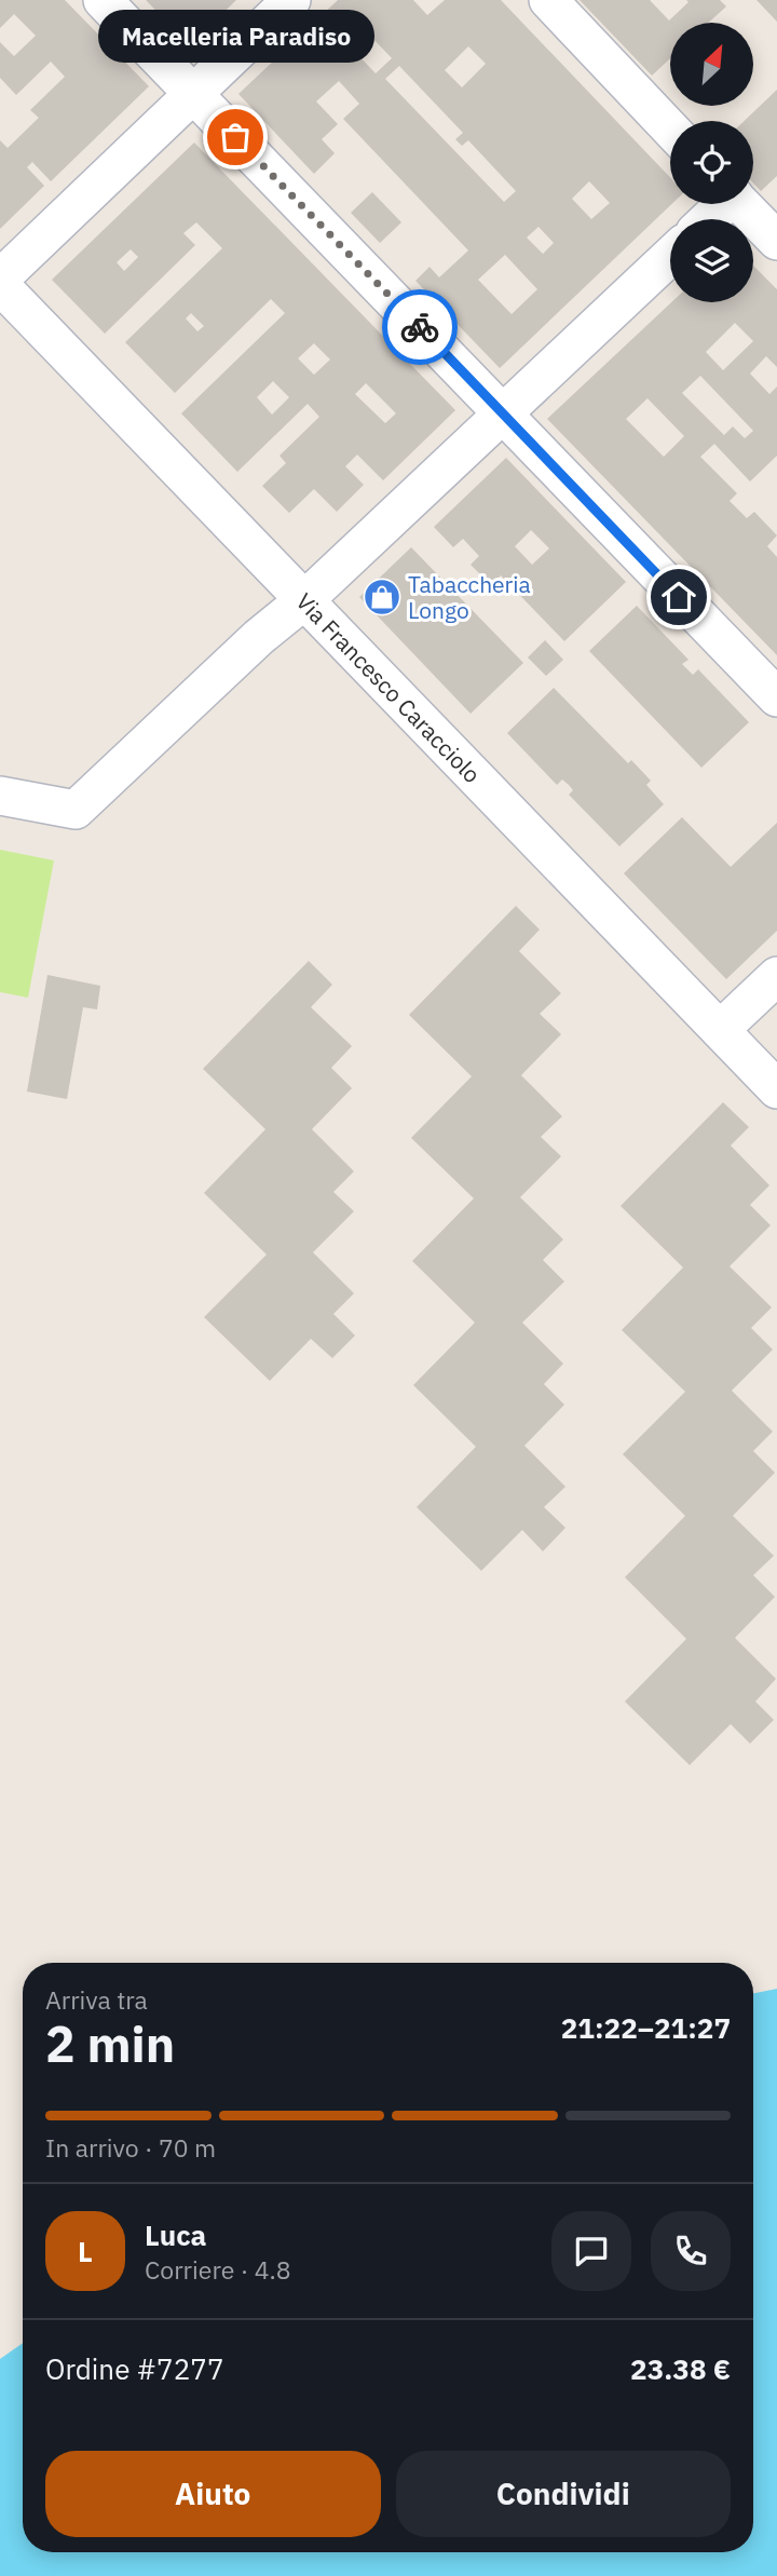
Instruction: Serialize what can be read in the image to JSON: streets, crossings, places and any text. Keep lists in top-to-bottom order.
{
  "streets": {
    "street": ["Via Francesco Caracciolo"]
  },
  "places": {
    "other": ["Macelleria Paradiso"],
    "shop": ["Tabaccheria Longo"]
  },
  "north": "top right",
  "page": {
    "bubble": "Macelleria Paradiso",
    "heading": ["2 min", "Arriva tra", "21:22–21:27"],
    "panel": [
      "Luca",
      "Corriere · 4.8",
      "Ordine #7277",
      "23.38 €"
    ],
    "bar": "In arrivo · 70 m",
    "round": "L",
    "buttons": ["Aiuto", "Condividi"]
  }
}
